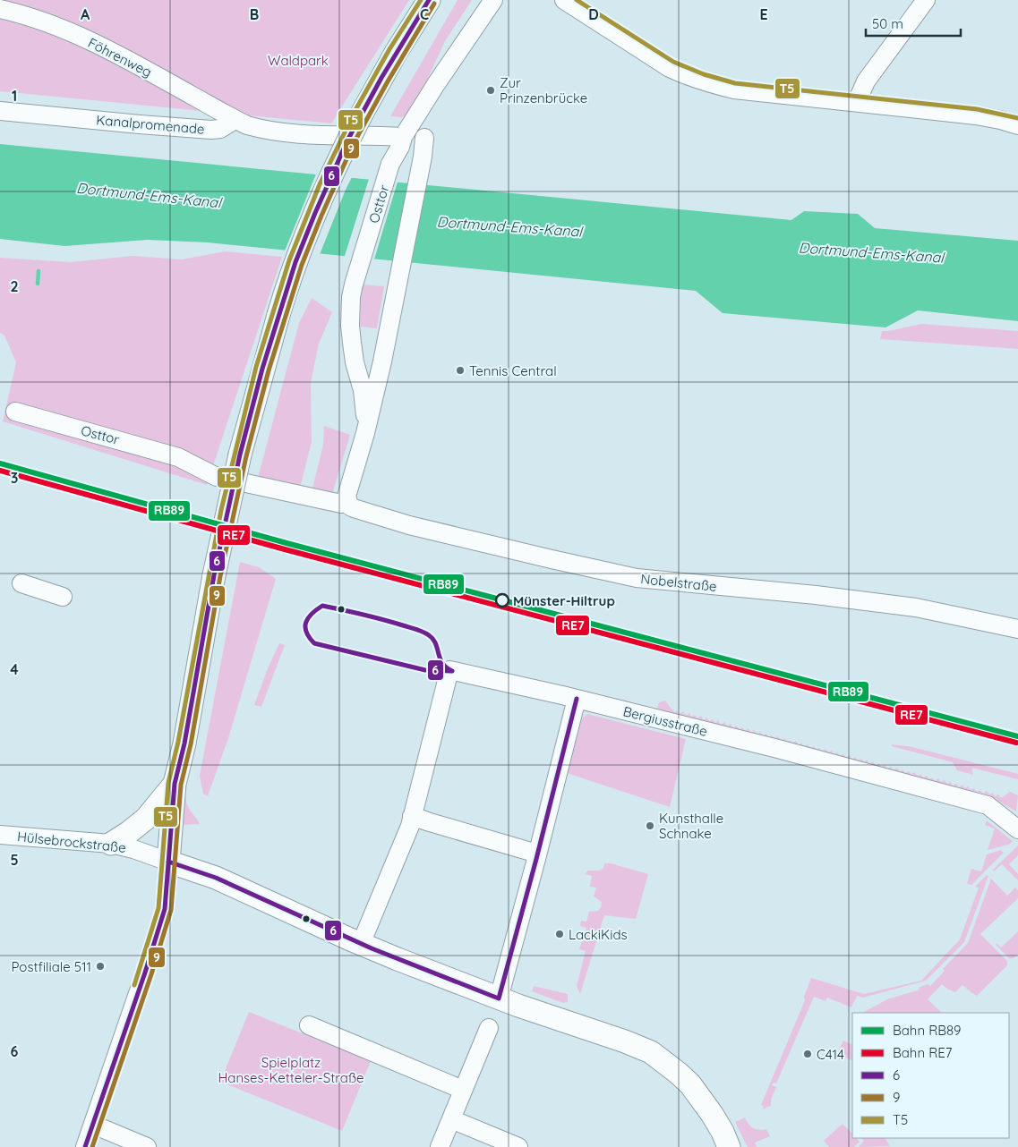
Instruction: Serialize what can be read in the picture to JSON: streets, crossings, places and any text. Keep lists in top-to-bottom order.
{
  "streets": {
    "street": [
      "Föhrenweg",
      "Kanalpromenade",
      "Osttor",
      "Nobelstraße",
      "Bergiusstraße",
      "Hülsebrockstraße"
    ]
  },
  "crossings": [
    ["Föhrenweg", "Kanalpromenade"],
    ["Osttor", "Nobelstraße"]
  ],
  "water": ["Dortmund-Ems-Kanal"],
  "parks": ["Waldpark", "Spielplatz Hanses-Ketteler-Straße"],
  "places": [
    "Zur Prinzenbrücke",
    "Tennis Central",
    "Münster-Hiltrup",
    "Kunsthalle Schnake",
    "LackiKids",
    "Postfiliale 511",
    "C414"
  ],
  "lines": [
    "transit line 6",
    "transit line T5",
    "transit line 9",
    "rail line RB89",
    "rail line RE7"
  ],
  "legend": [
    "Bahn RB89",
    "Bahn RE7",
    "6",
    "9",
    "T5"
  ],
  "scale_bar": "50 m",
  "grid": {
    "columns": [
      "A",
      "B",
      "C",
      "D",
      "E"
    ],
    "rows": [
      "1",
      "2",
      "3",
      "4",
      "5",
      "6"
    ]
  }
}
